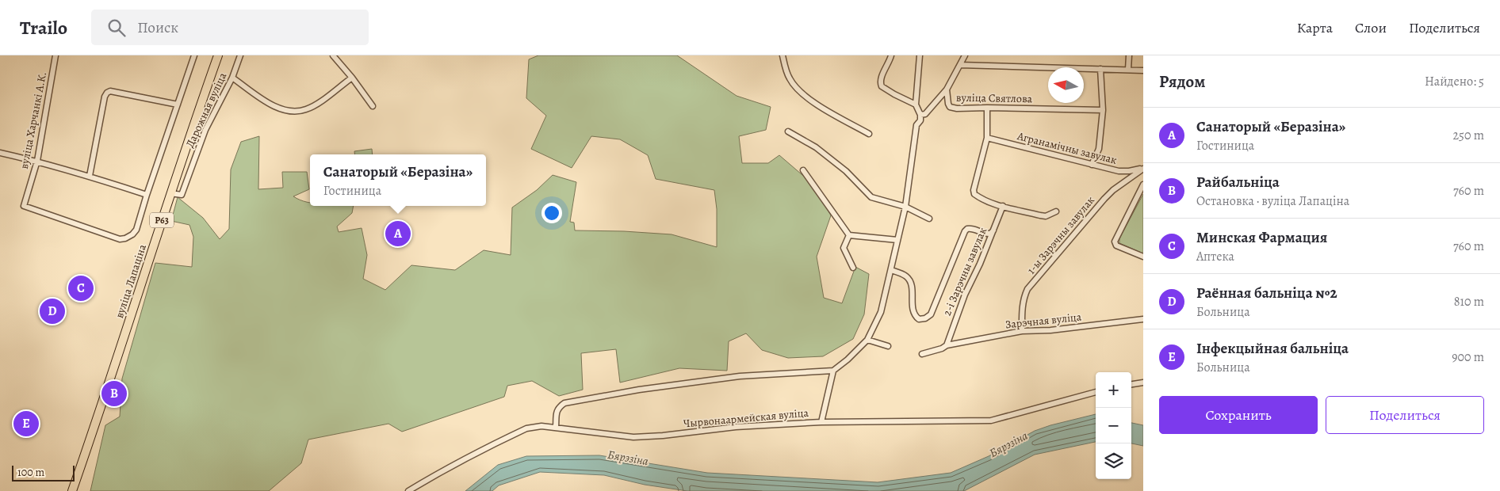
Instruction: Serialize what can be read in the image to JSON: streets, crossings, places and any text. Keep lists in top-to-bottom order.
{
  "streets": {
    "main road": ["Р63", "вуліца Лапаціна"],
    "street": [
      "вуліца Святлова",
      "Дарожная вуліца",
      "вуліца Харчанкі А.К.",
      "Агранамічны завулак",
      "1-ы Зарэчны завулак",
      "2-і Зарэчны завулак",
      "Зарэчная вуліца",
      "Чырвонаармейская вуліца"
    ]
  },
  "crossings": [
    ["Дарожная вуліца", "вуліца Лапаціна"],
    ["Агранамічны завулак", "1-ы Зарэчны завулак"],
    ["1-ы Зарэчны завулак", "Зарэчная вуліца"],
    ["2-і Зарэчны завулак", "Зарэчная вуліца"]
  ],
  "water": ["Бярэзіна"],
  "scale_bar": "100 m",
  "north": "left",
  "page": {
    "header": "Trailo",
    "search": "Поиск",
    "nav": ["Карта", "Слои", "Поделиться"],
    "heading": ["Рядом", "Найдено: 5"],
    "list": [
      {
        "mark": "A",
        "name": "Санаторый «Беразіна»",
        "note": "Гостиница",
        "value": "250 m"
      },
      {
        "mark": "B",
        "name": "Райбальніца",
        "note": "Остановка · вуліца Лапаціна",
        "value": "760 m"
      },
      {
        "mark": "C",
        "name": "Минская Фармация",
        "note": "Аптека",
        "value": "760 m"
      },
      {
        "mark": "D",
        "name": "Раённая бальніца №2",
        "note": "Больница",
        "value": "810 m"
      },
      {
        "mark": "E",
        "name": "Інфекцыйная бальніца",
        "note": "Больница",
        "value": "900 m"
      }
    ],
    "popup": ["Санаторый «Беразіна»", "Гостиница"],
    "pins": [
      "A",
      "C",
      "D",
      "B",
      "E"
    ],
    "map_buttons": ["+", "−"],
    "buttons": ["Сохранить", "Поделиться"],
    "scale": "100 m"
  }
}
